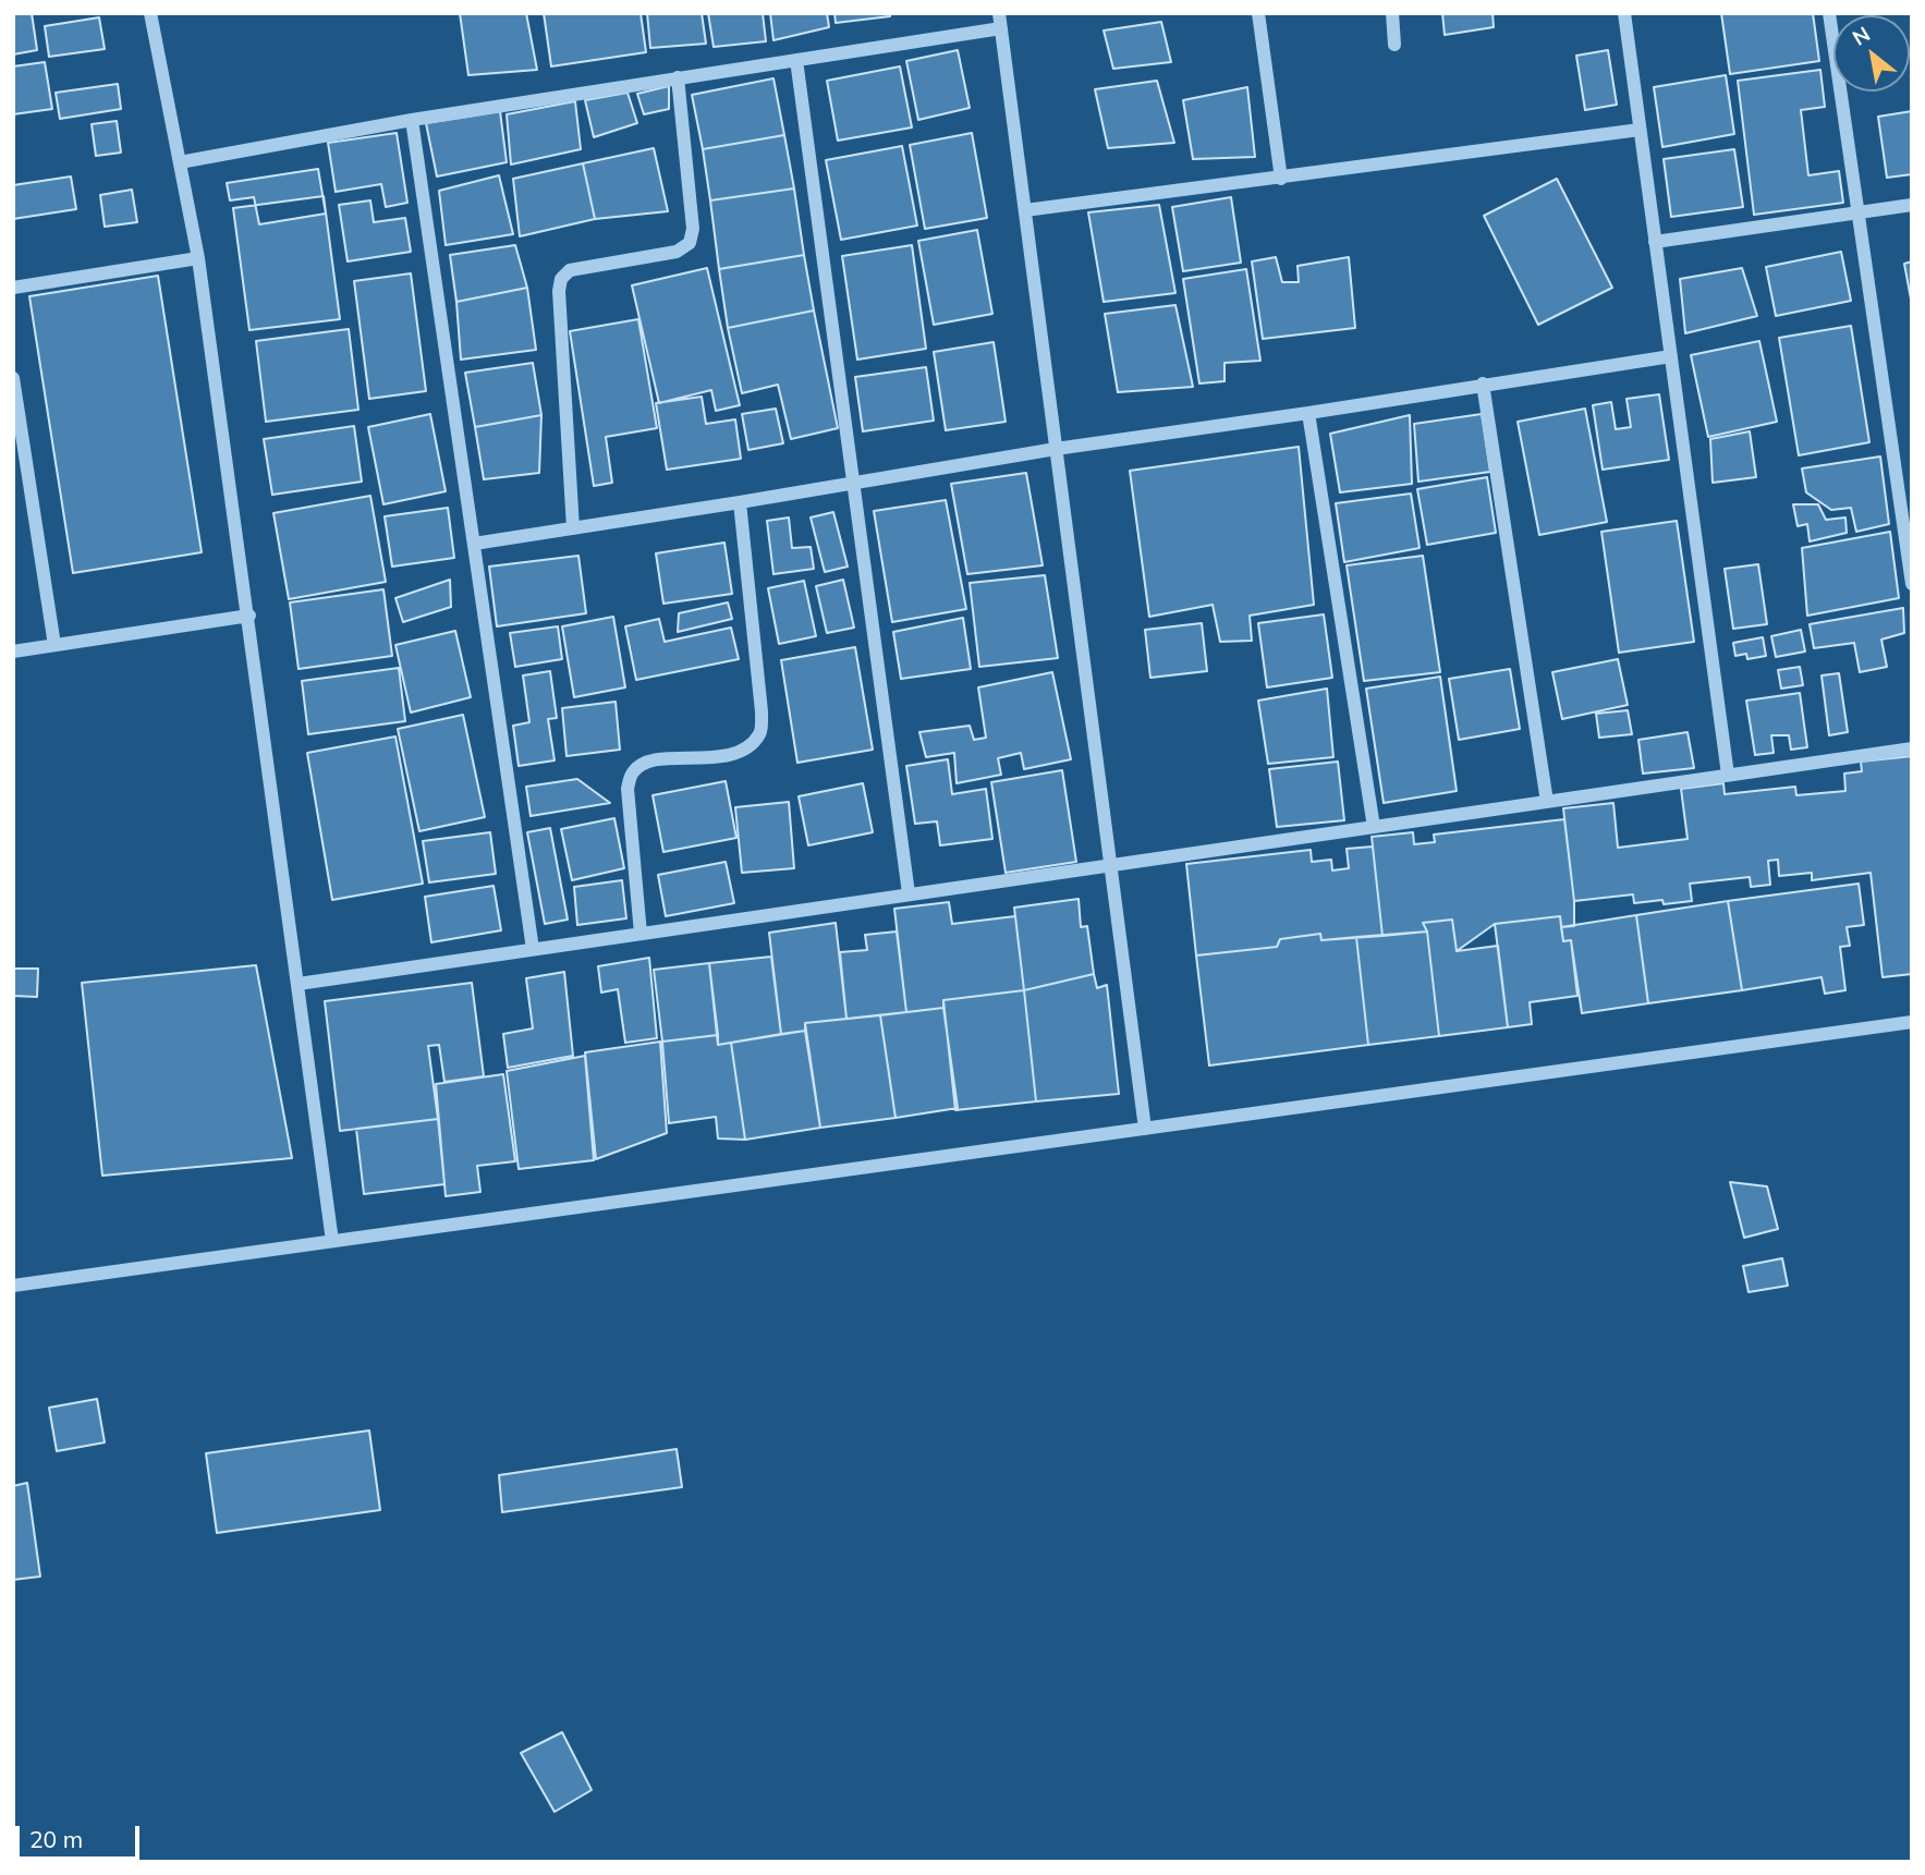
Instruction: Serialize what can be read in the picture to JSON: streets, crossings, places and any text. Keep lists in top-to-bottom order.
{
  "scale_bar": "20 m",
  "north": "top left"
}
